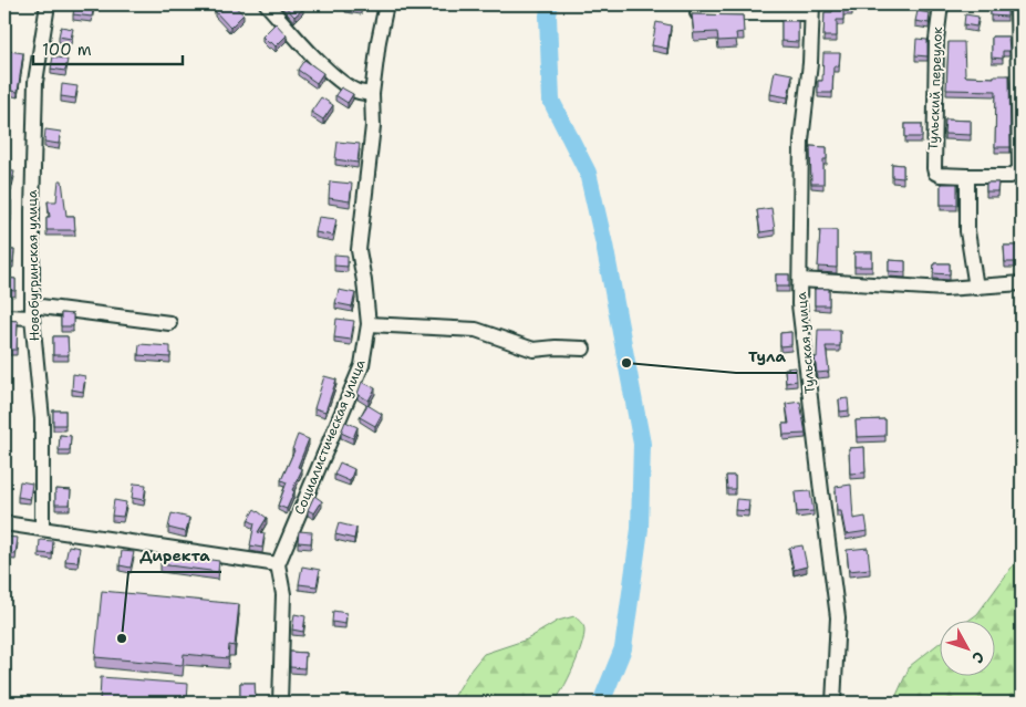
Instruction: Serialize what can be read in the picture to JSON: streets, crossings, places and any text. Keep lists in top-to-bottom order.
{
  "streets": {
    "street": [
      "Тульский переулок",
      "Новобугринская улица",
      "Тульская улица",
      "Социалистическая улица"
    ]
  },
  "places": ["Тула", "Директа"],
  "scale_bar": "100 m",
  "north": "bottom right"
}
